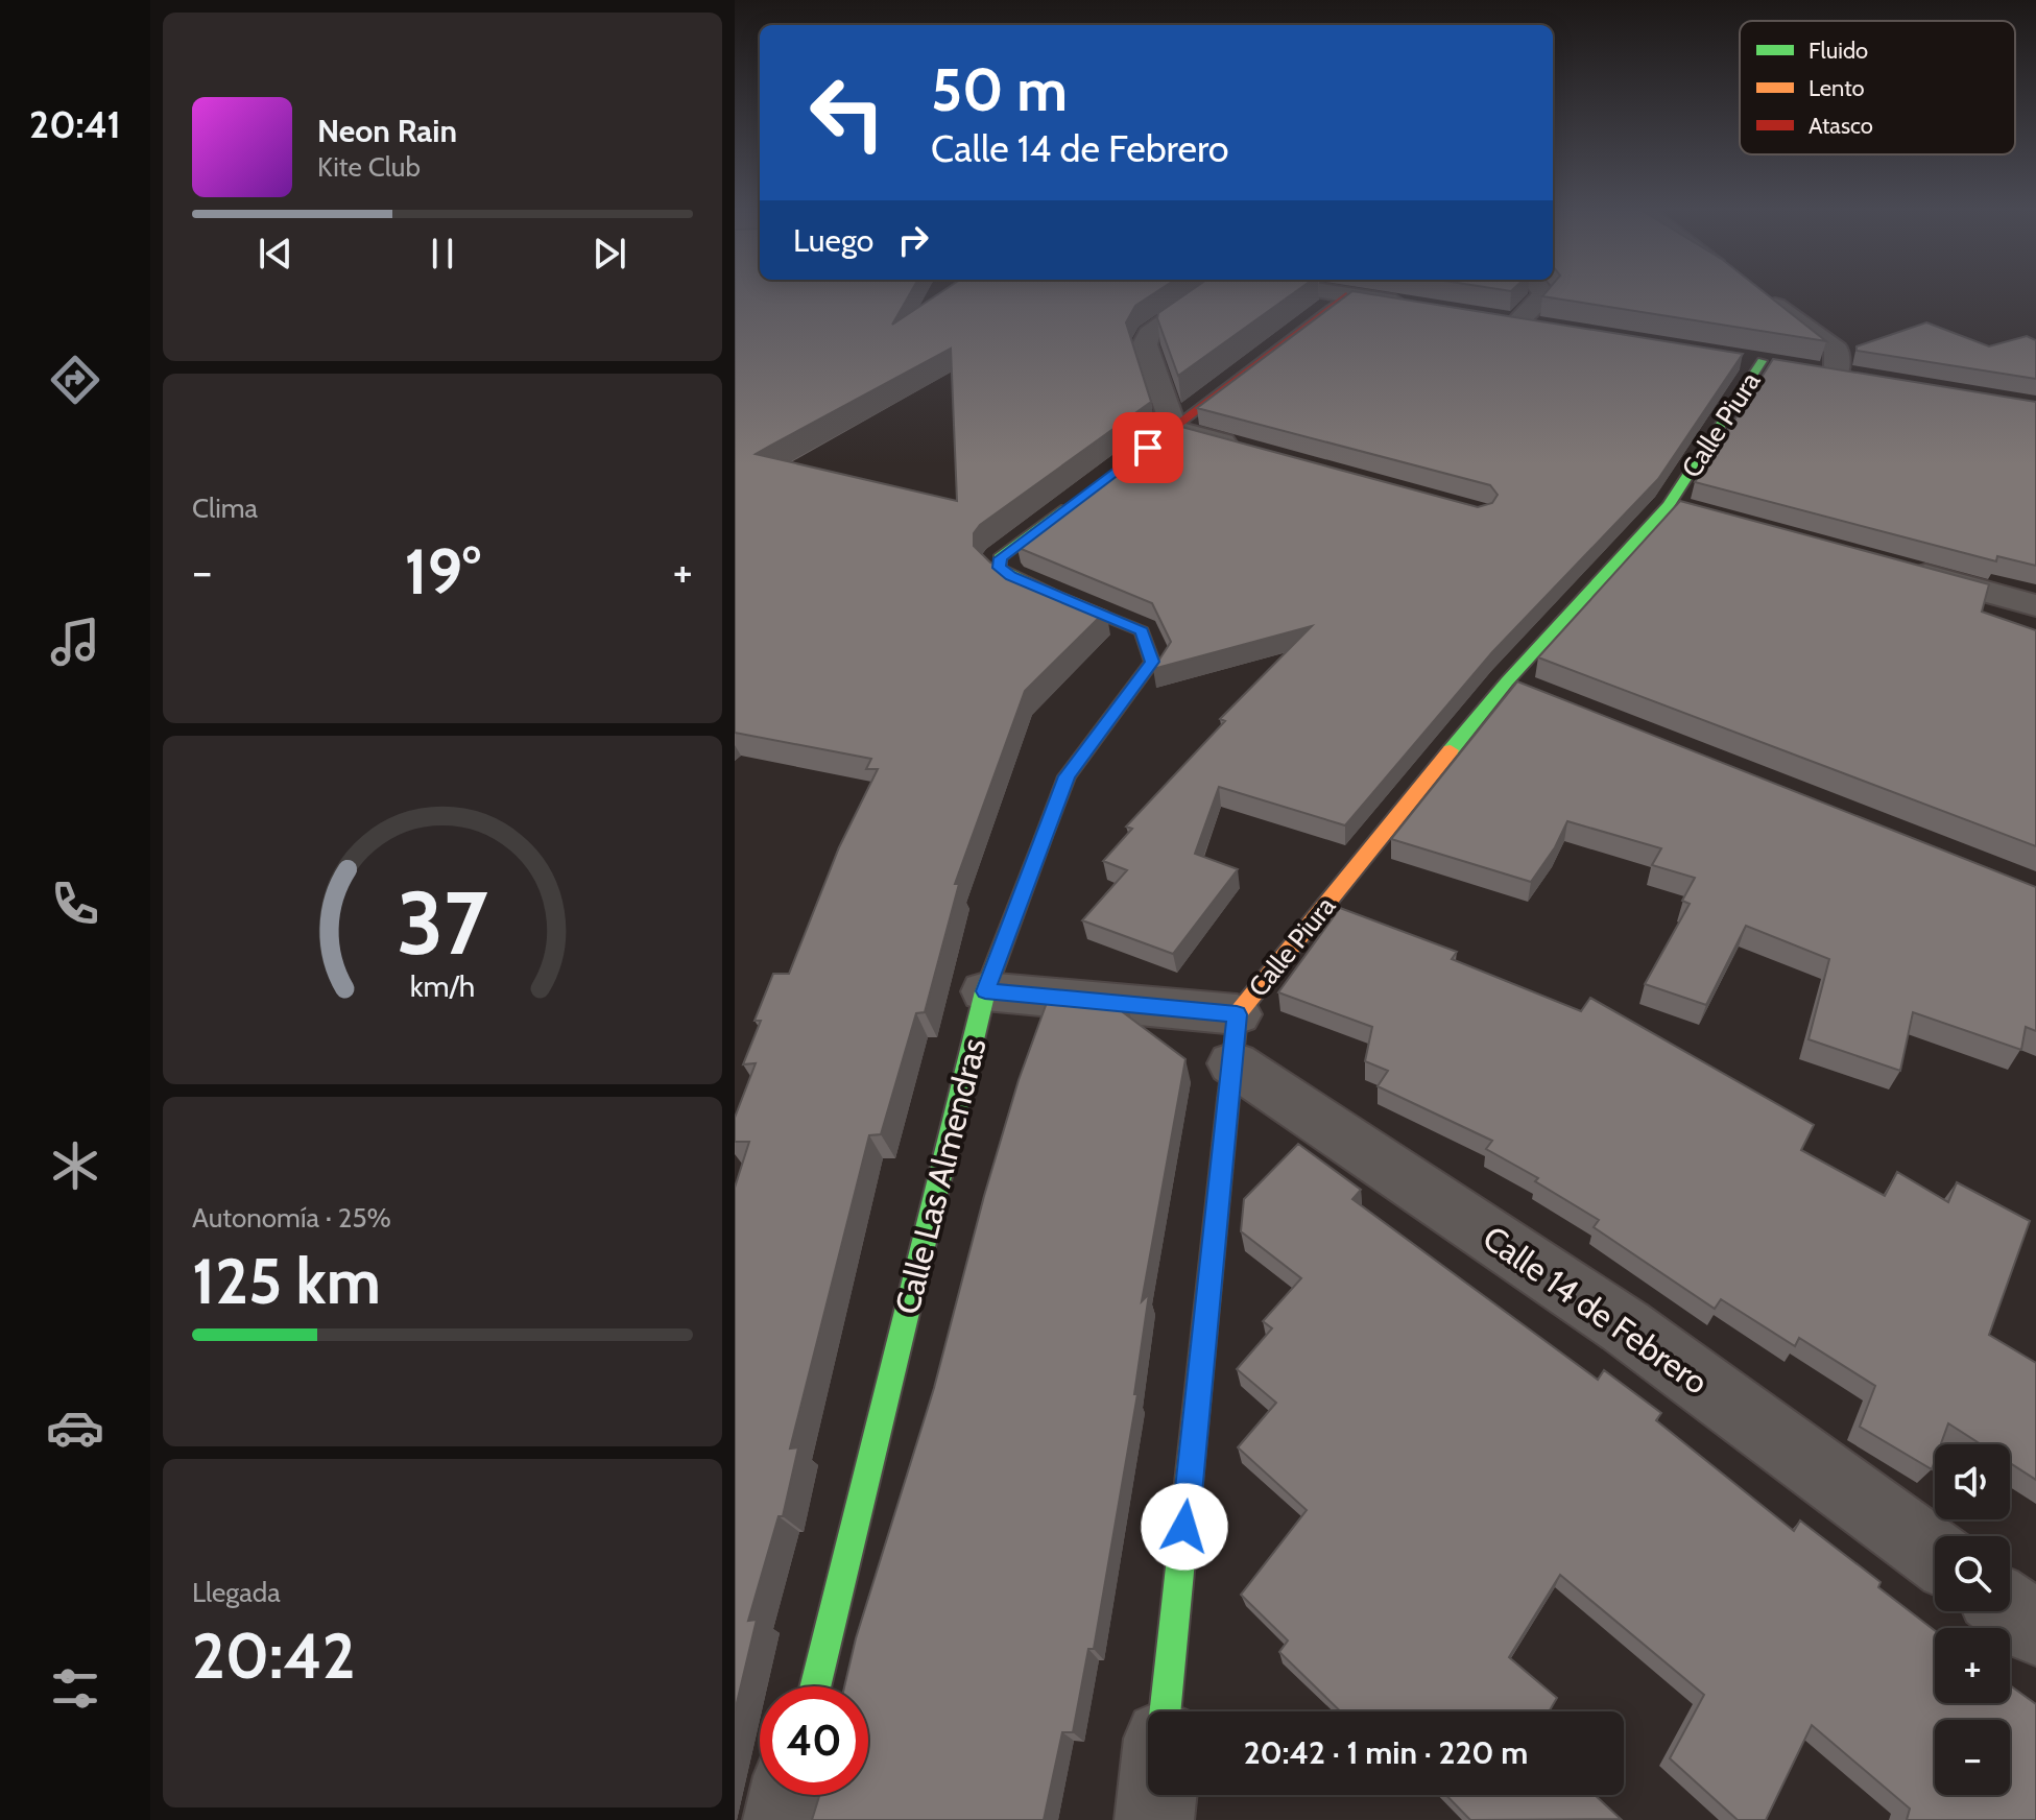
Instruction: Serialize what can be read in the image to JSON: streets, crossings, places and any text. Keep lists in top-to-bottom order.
{
  "streets": {
    "street": ["Calle Piura", "Calle Las Almendras", "Calle 14 de Febrero"]
  },
  "crossings": [
    ["Calle Piura", "Calle 14 de Febrero"],
    ["Calle Las Almendras", "Calle 14 de Febrero"]
  ],
  "legend": ["Fluido", "Lento", "Atasco"],
  "page": {
    "tabs": "20:41",
    "turn": ["50 m", "Calle 14 de Febrero"],
    "song": ["Neon Rain", "Kite Club"],
    "then": "Luego",
    "tile": [
      "Clima",
      ["Autonomía · 25%", "125 km"],
      ["Llegada", "20:42"]
    ],
    "heat": ["−", "19°", "+"],
    "map_buttons": ["+", "−"],
    "limit": "40",
    "trip": "20:42 · 1 min · 220 m",
    "gauge": ["37", "km/h"]
  }
}
